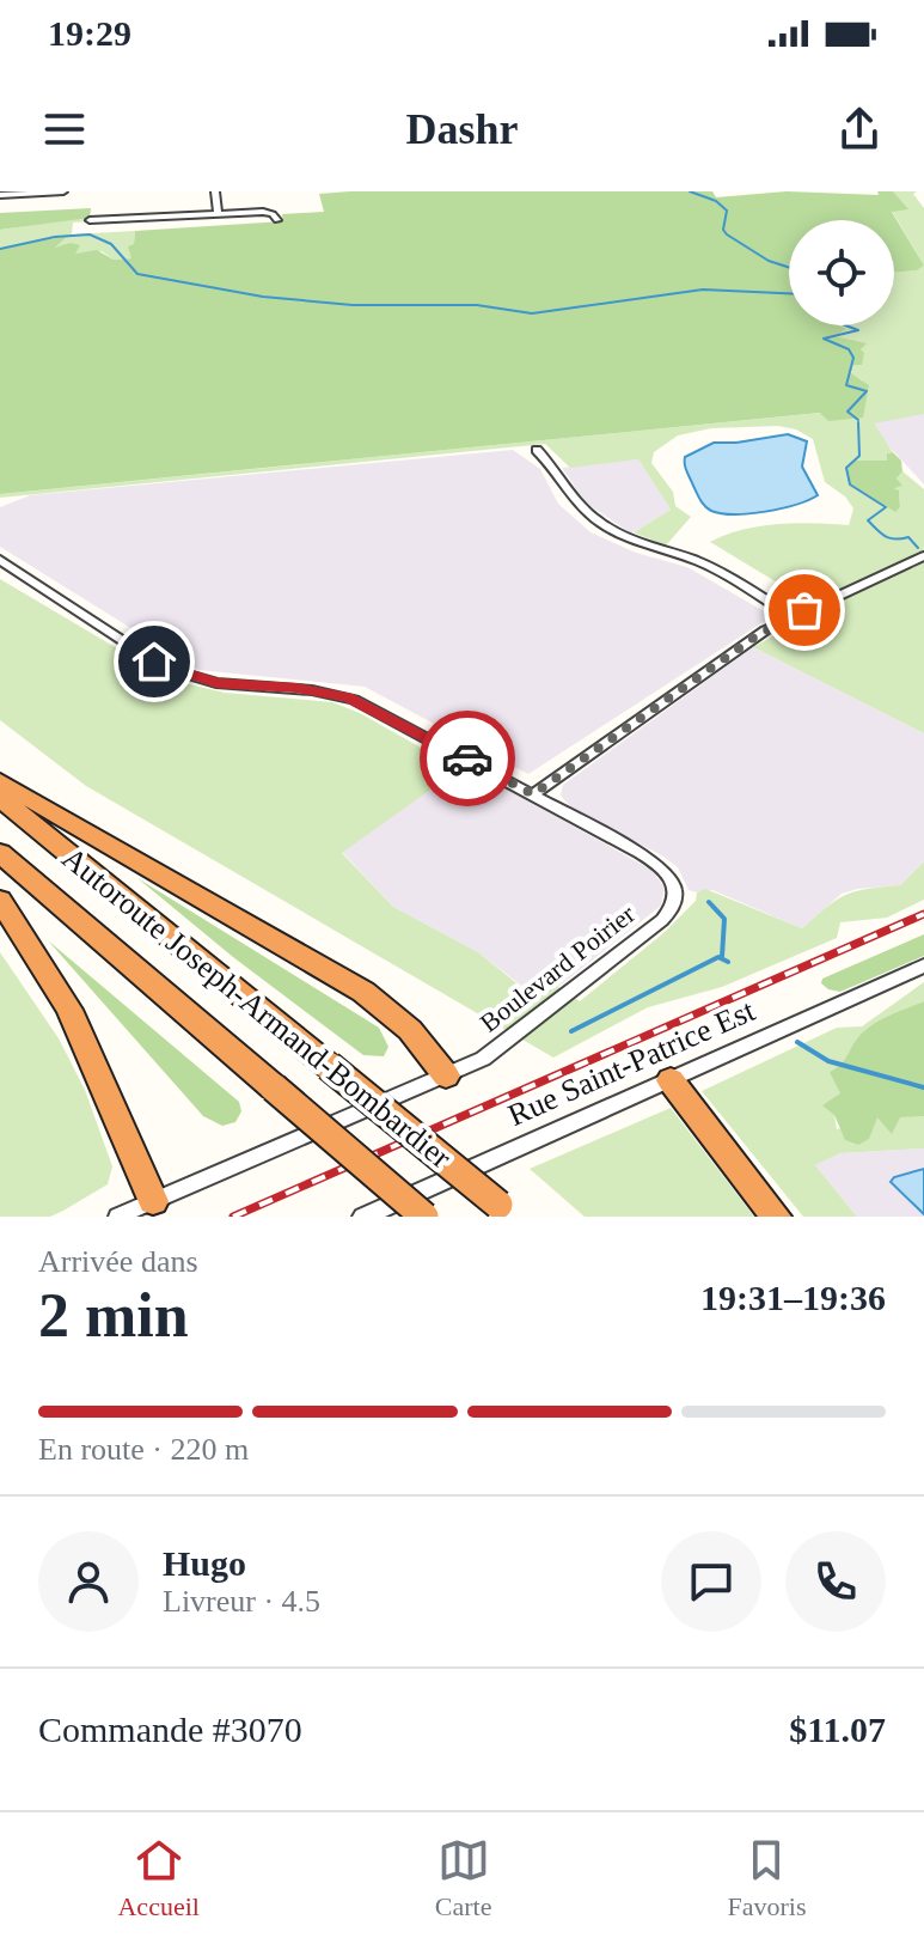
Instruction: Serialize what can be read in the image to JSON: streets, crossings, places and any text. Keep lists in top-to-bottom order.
{
  "streets": {
    "highway": ["Autoroute Joseph-Armand-Bombardier"],
    "street": ["Boulevard Poirier", "Rue Saint-Patrice Est"]
  },
  "page": {
    "status": "19:29",
    "header": "Dashr",
    "heading": ["2 min", "Arrivée dans", "19:31–19:36"],
    "panel": [
      "Hugo",
      "Livreur · 4.5",
      "Commande #3070",
      "$11.07"
    ],
    "bar": "En route · 220 m",
    "tabs": ["Accueil", "Carte", "Favoris"]
  }
}
